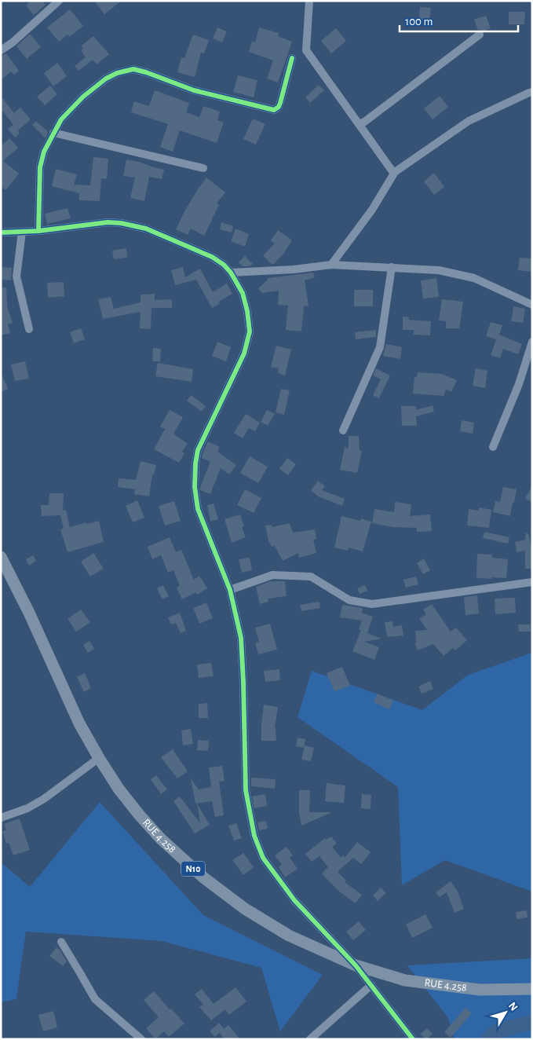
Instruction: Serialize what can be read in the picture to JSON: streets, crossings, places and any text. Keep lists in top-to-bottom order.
{
  "streets": {
    "highway": ["RUE 4.258", "N10"]
  },
  "scale_bar": "100 m",
  "north": "top right"
}
